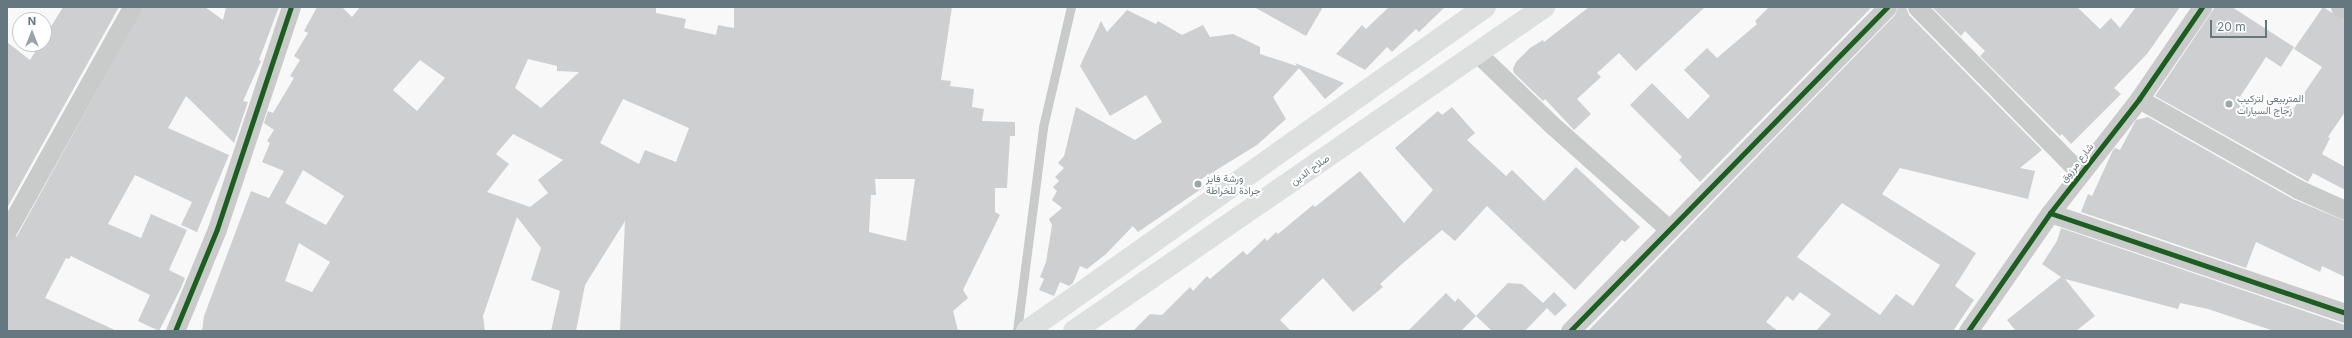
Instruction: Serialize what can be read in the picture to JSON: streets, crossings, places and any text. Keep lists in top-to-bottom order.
{
  "streets": {
    "highway": ["صلاح الدين"],
    "street": ["شارع مرزوق"]
  },
  "places": ["المتربيعي لتركيب زجاج السيارات", "ورشة فايز جرادة للخراطة"],
  "scale_bar": "20 m",
  "north": "top"
}
